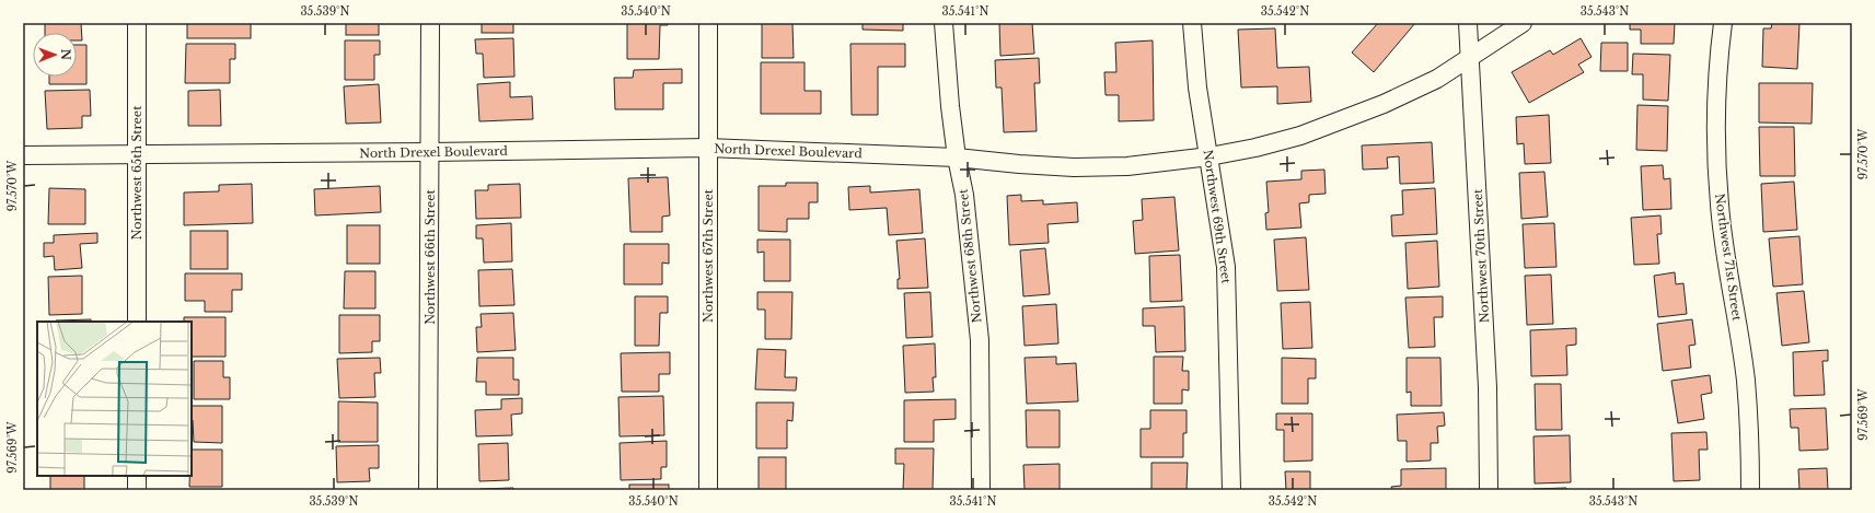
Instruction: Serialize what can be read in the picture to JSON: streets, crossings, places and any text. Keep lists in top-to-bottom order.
{
  "streets": {
    "street": [
      "North Drexel Boulevard",
      "Northwest 65th Street",
      "Northwest 69th Street",
      "Northwest 67th Street",
      "Northwest 68th Street",
      "Northwest 70th Street",
      "Northwest 66th Street",
      "Northwest 71st Street"
    ]
  },
  "crossings": [
    ["North Drexel Boulevard", "Northwest 65th Street"],
    ["North Drexel Boulevard", "Northwest 69th Street"],
    ["North Drexel Boulevard", "Northwest 67th Street"],
    ["North Drexel Boulevard", "Northwest 68th Street"],
    ["North Drexel Boulevard", "Northwest 70th Street"],
    ["North Drexel Boulevard", "Northwest 66th Street"]
  ],
  "north": "right",
  "coordinates": [
    "35.539°N",
    "35.540°N",
    "35.541°N",
    "35.542°N",
    "35.543°N",
    "97.570°W",
    "97.569°W"
  ]
}
